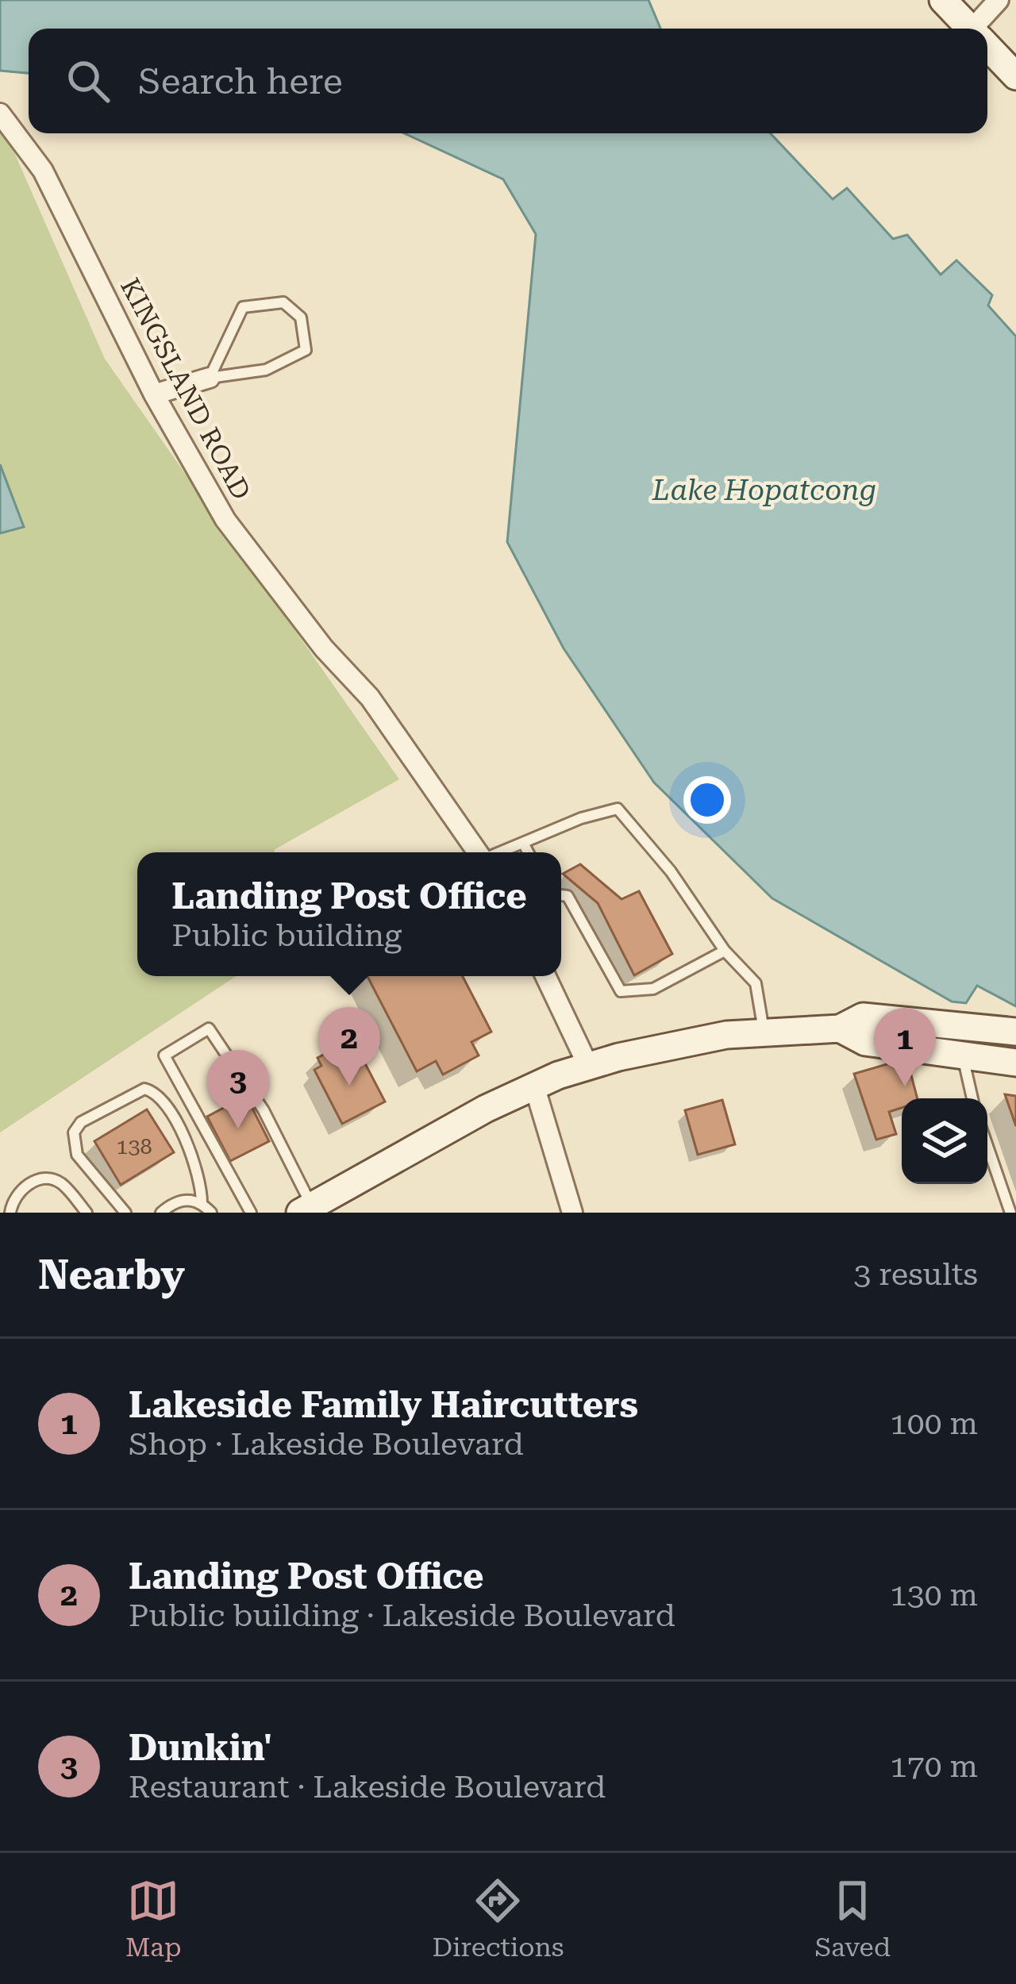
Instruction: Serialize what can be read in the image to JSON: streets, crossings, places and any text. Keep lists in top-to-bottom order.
{
  "streets": {
    "street": ["KINGSLAND ROAD"]
  },
  "water": ["Lake Hopatcong"],
  "house_numbers": ["138"],
  "page": {
    "search": "Search here",
    "popup": ["Landing Post Office", "Public building"],
    "pins": ["2", "1", "3"],
    "heading": ["Nearby", "3 results"],
    "list": [
      {
        "mark": "1",
        "name": "Lakeside Family Haircutters",
        "note": "Shop · Lakeside Boulevard",
        "value": "100 m"
      },
      {
        "mark": "2",
        "name": "Landing Post Office",
        "note": "Public building · Lakeside Boulevard",
        "value": "130 m"
      },
      {
        "mark": "3",
        "name": "Dunkin'",
        "note": "Restaurant · Lakeside Boulevard",
        "value": "170 m"
      }
    ],
    "nav": ["Map", "Directions", "Saved"]
  }
}
